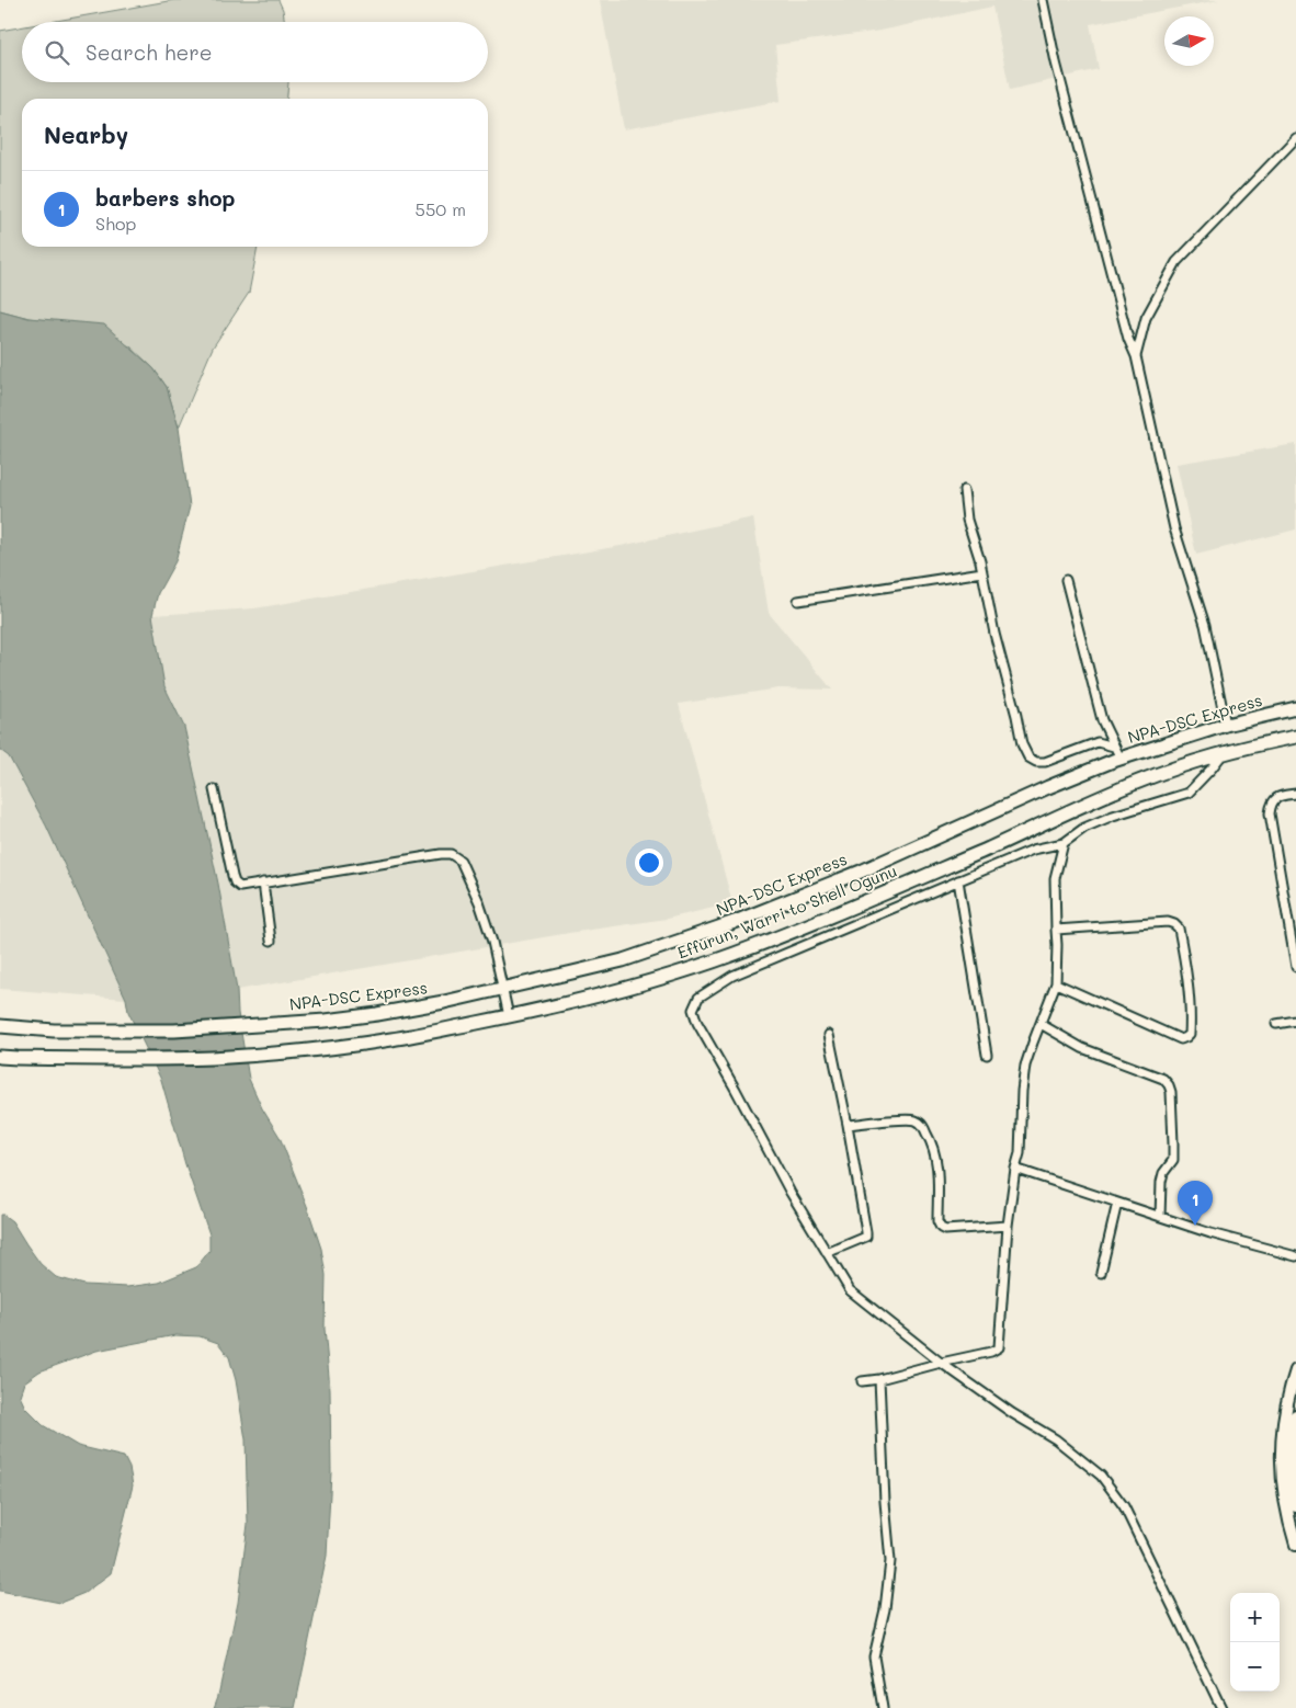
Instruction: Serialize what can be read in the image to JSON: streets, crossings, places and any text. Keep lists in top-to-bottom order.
{
  "streets": {
    "main road": ["NPA-DSC Express", "Effurun, Warri to Shell Ogunu"]
  },
  "north": "right",
  "page": {
    "search": "Search here",
    "heading": "Nearby",
    "list": [
      {
        "mark": "1",
        "name": "barbers shop",
        "note": "Shop",
        "value": "550 m"
      }
    ],
    "pins": "1",
    "map_buttons": ["+", "−"]
  }
}
